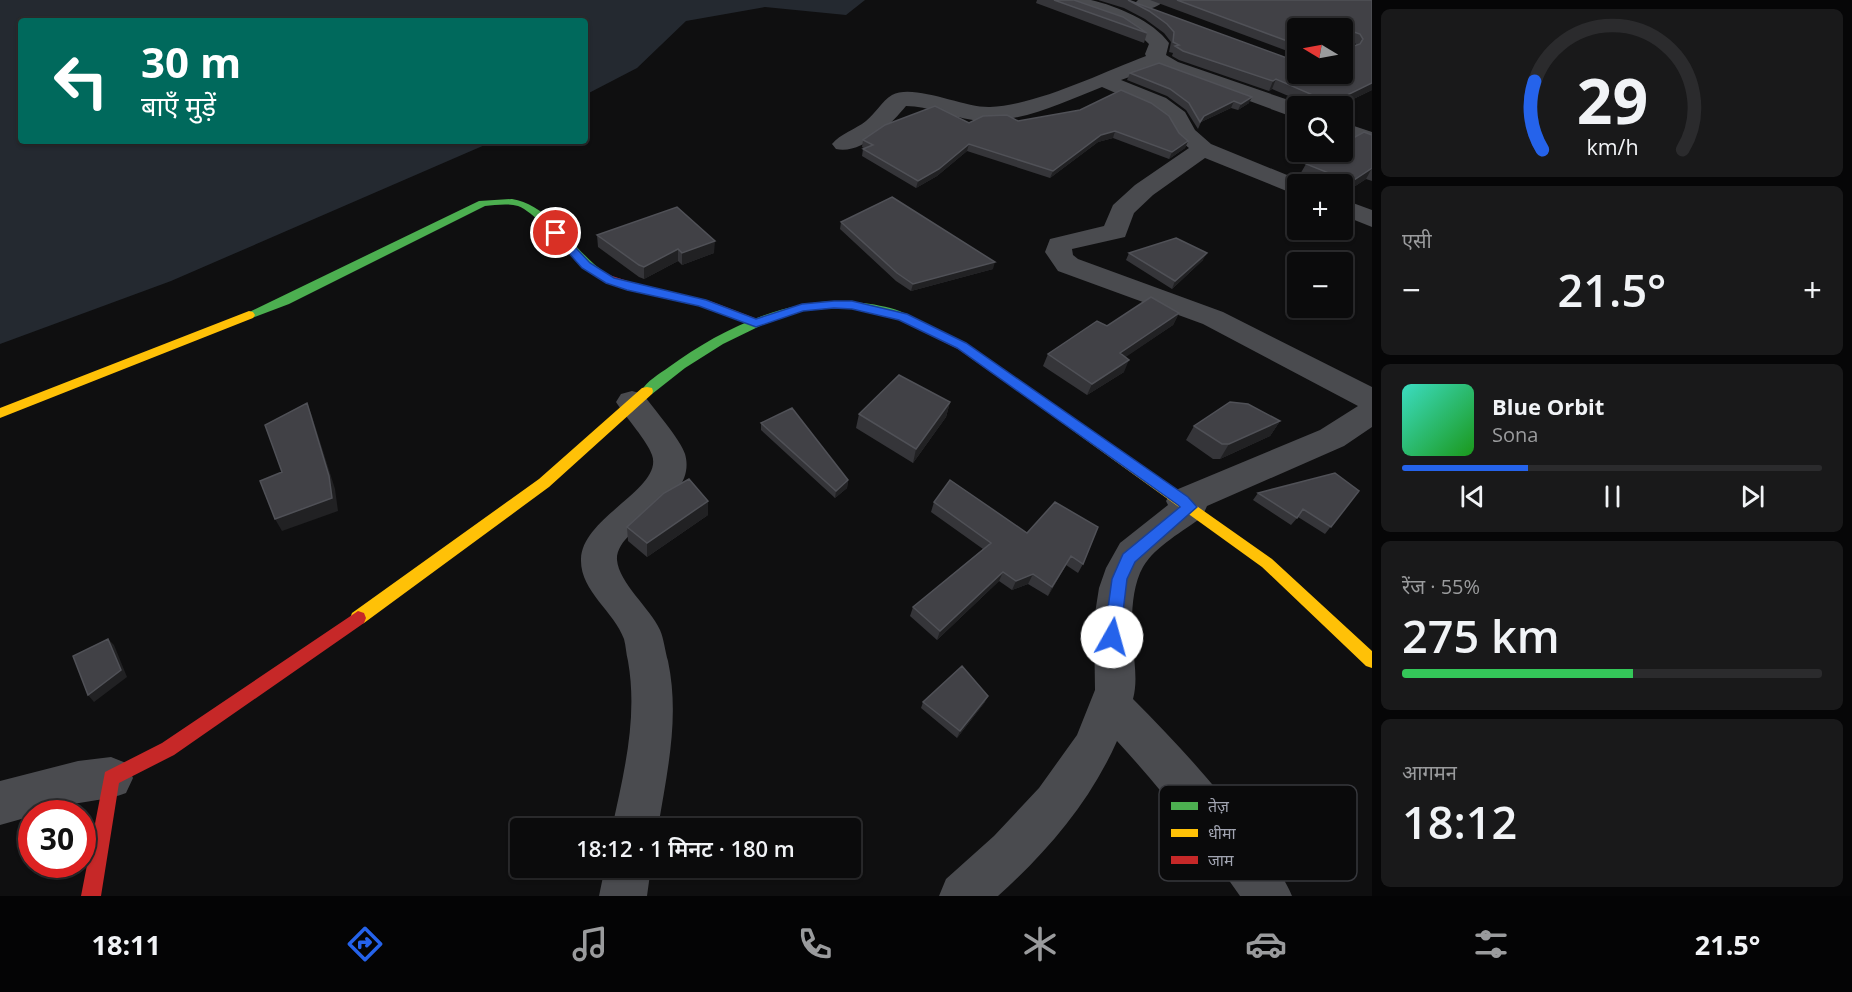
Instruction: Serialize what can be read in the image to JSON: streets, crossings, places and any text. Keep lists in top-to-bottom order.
{
  "legend": ["तेज़", "धीमा", "जाम"],
  "north": "left",
  "page": {
    "map_buttons": ["+", "−"],
    "turn": ["30 m", "बाएँ मुड़ें"],
    "tile": [
      "एसी",
      ["रेंज · 55%", "275 km"],
      ["आगमन", "18:12"]
    ],
    "heat": ["−", "21.5°", "+"],
    "song": ["Blue Orbit", "Sona"],
    "limit": "30",
    "trip": "18:12 · 1 मिनट · 180 m",
    "tabs": ["18:11", "21.5°"],
    "gauge": ["29", "km/h"]
  }
}
